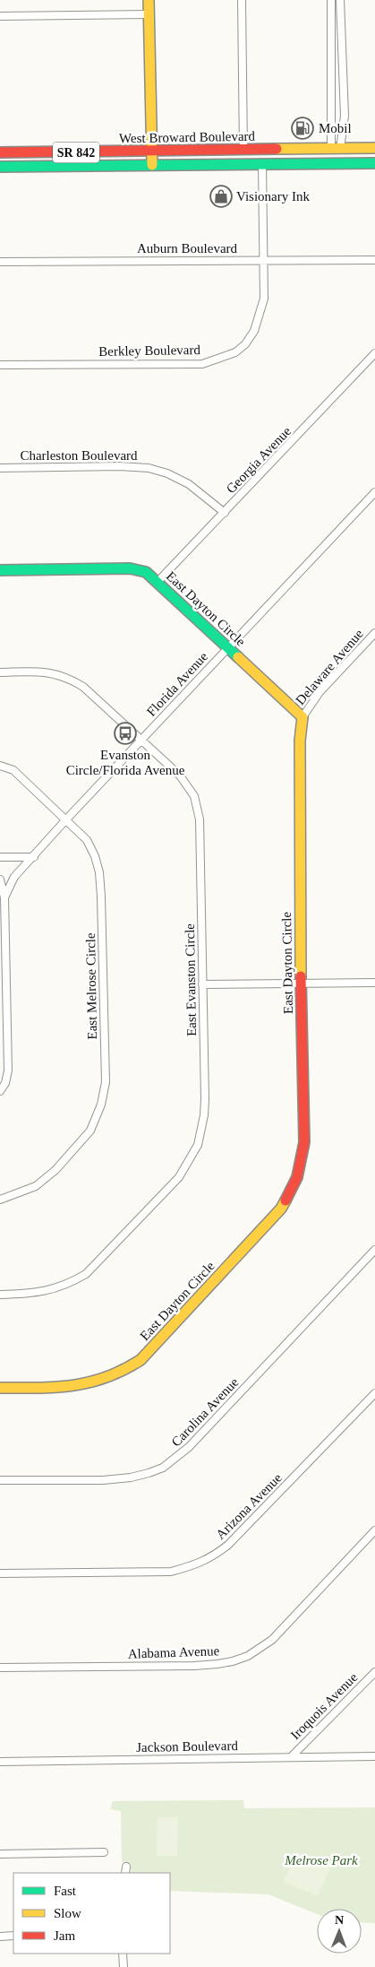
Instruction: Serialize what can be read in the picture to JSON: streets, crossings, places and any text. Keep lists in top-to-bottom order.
{
  "streets": {
    "street": [
      "West Broward Boulevard",
      "SR 842",
      "Auburn Boulevard",
      "Berkley Boulevard",
      "Charleston Boulevard",
      "Georgia Avenue",
      "East Dayton Circle",
      "Delaware Avenue",
      "Florida Avenue",
      "East Evanston Circle",
      "East Melrose Circle",
      "Carolina Avenue",
      "Arizona Avenue",
      "Alabama Avenue",
      "Iroquois Avenue",
      "Jackson Boulevard"
    ]
  },
  "crossings": [
    ["West Broward Boulevard", "Berkley Boulevard"],
    ["Auburn Boulevard", "Berkley Boulevard"],
    ["Charleston Boulevard", "Georgia Avenue"],
    ["Georgia Avenue", "East Dayton Circle"],
    ["East Dayton Circle", "Delaware Avenue"],
    ["East Dayton Circle", "Florida Avenue"],
    ["Florida Avenue", "East Evanston Circle"],
    ["Florida Avenue", "East Melrose Circle"],
    ["Iroquois Avenue", "Jackson Boulevard"]
  ],
  "parks": ["Melrose Park"],
  "places": {
    "fuel station": ["Mobil"],
    "shop": ["Visionary Ink"],
    "bus stop": ["Evanston Circle/Florida Avenue"]
  },
  "legend": ["Fast", "Slow", "Jam"],
  "north": "top"
}
